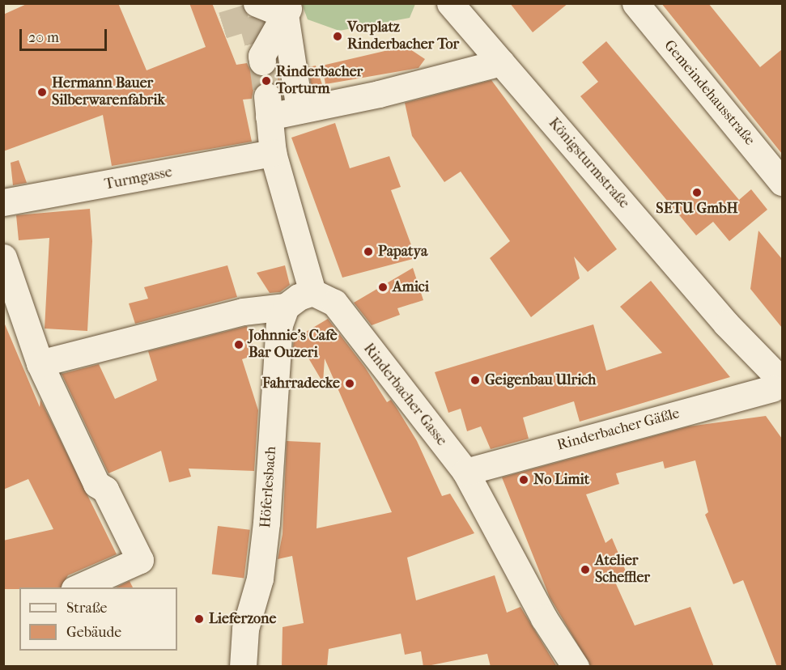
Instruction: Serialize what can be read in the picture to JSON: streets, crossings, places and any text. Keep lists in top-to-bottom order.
{
  "streets": {
    "street": [
      "Gemeindehausstraße",
      "Königsturmstraße",
      "Turmgasse",
      "Rinderbacher Gasse",
      "Rinderbacher Gäßle",
      "Höferlesbach"
    ]
  },
  "crossings": [
    ["Königsturmstraße", "Rinderbacher Gäßle"],
    ["Rinderbacher Gasse", "Rinderbacher Gäßle"]
  ],
  "places": [
    "Vorplatz Rinderbacher Tor",
    "Rinderbacher Torturm",
    "Hermann Bauer Silberwarenfabrik",
    "SETU GmbH",
    "Papatya",
    "Amici",
    "Johnnie's Cafè Bar Ouzeri",
    "Geigenbau Ulrich",
    "Fahrradecke",
    "No Limit",
    "Atelier Scheffler",
    "Lieferzone"
  ],
  "legend": ["Straße", "Gebäude"],
  "scale_bar": "20 m"
}
